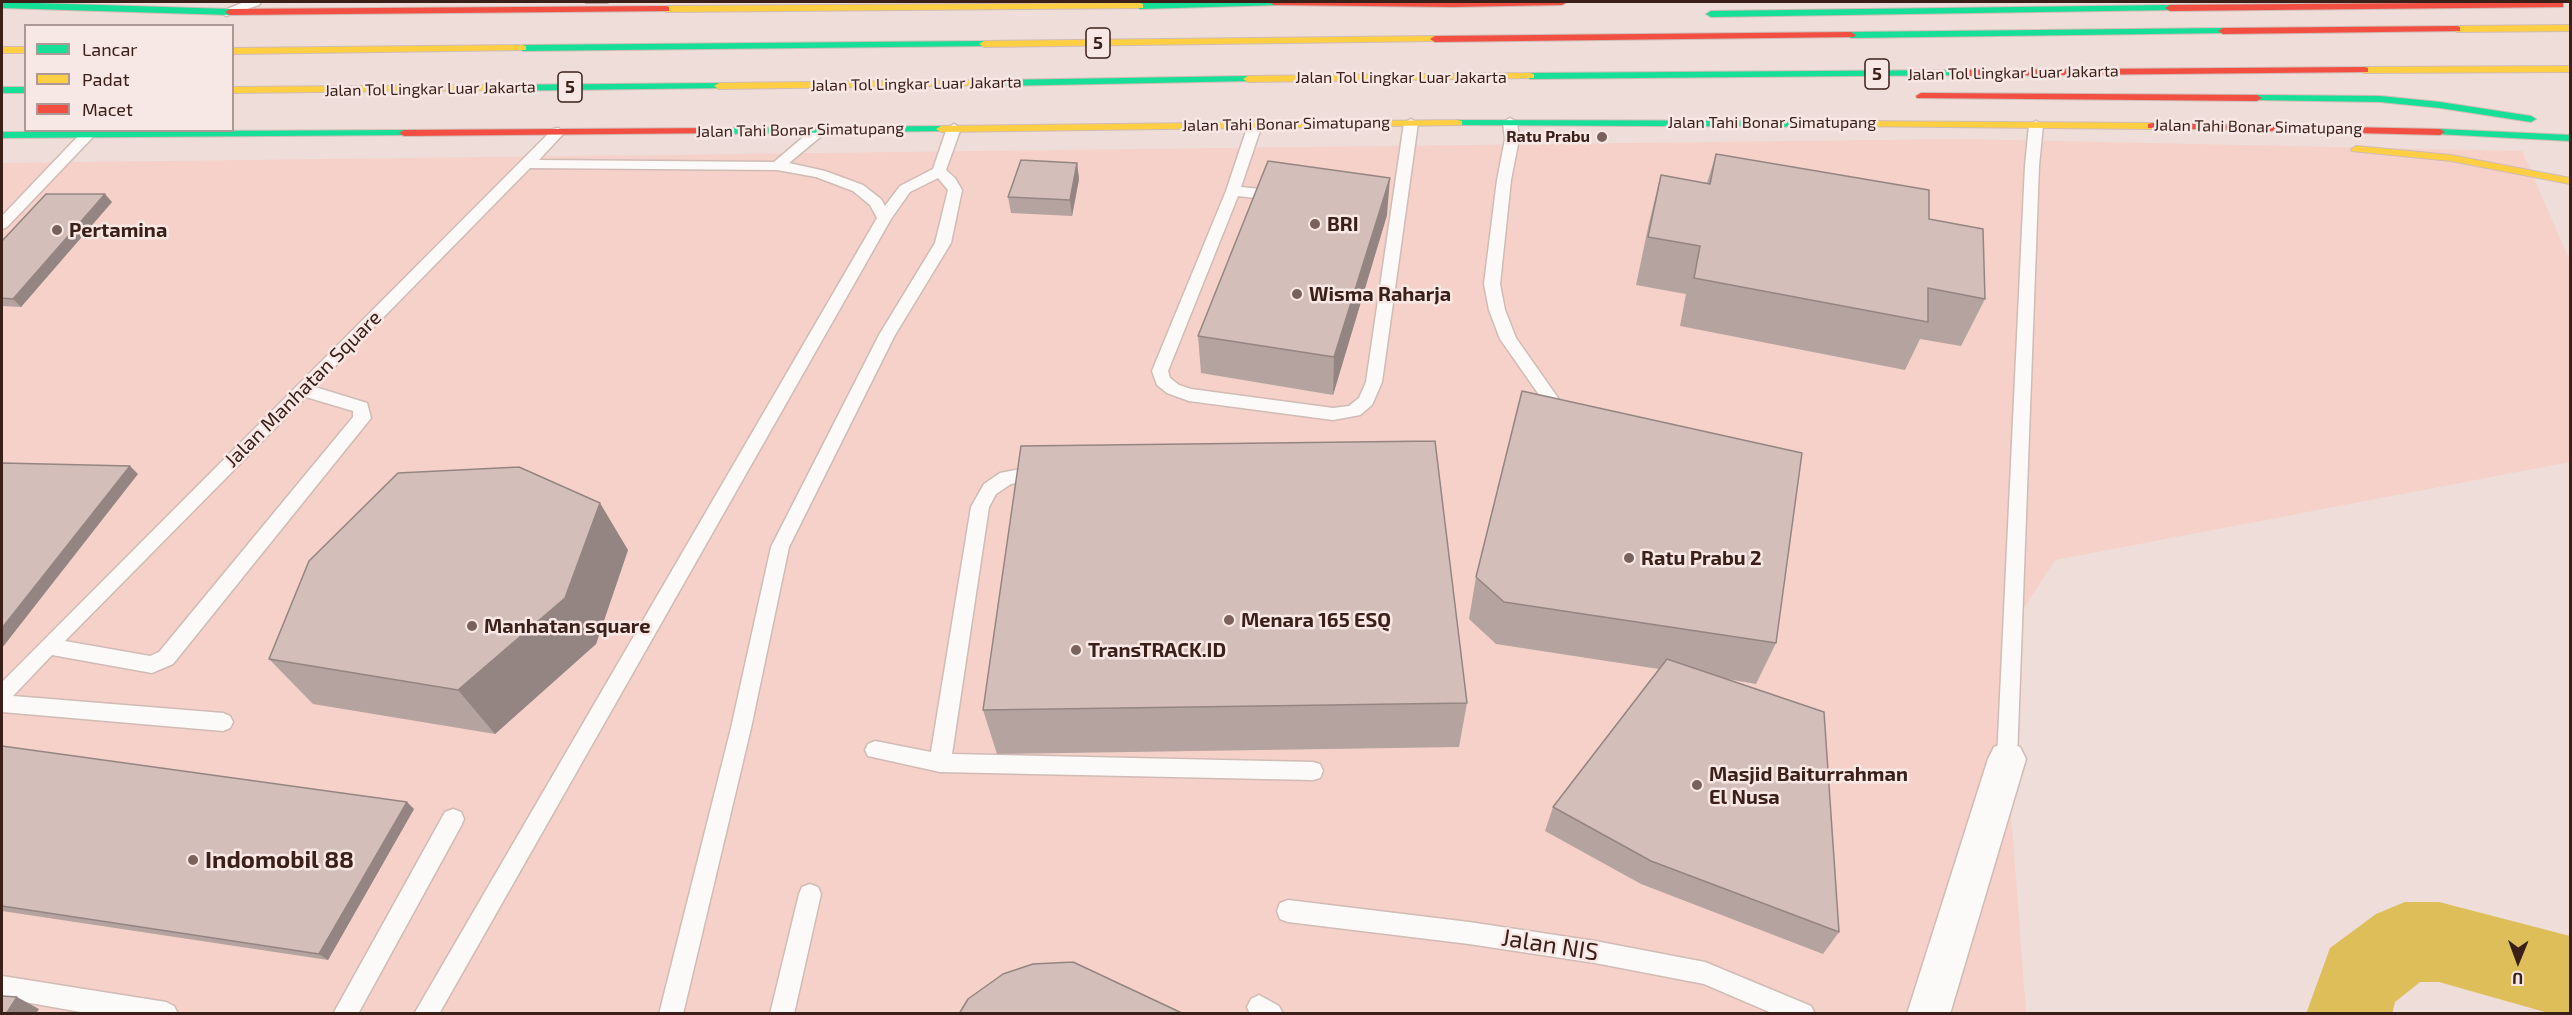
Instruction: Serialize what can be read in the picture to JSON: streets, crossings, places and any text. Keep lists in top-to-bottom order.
{
  "streets": {
    "highway": ["5", "Jalan Tol Lingkar Luar Jakarta", "Jalan Tahi Bonar Simatupang"],
    "lane": ["Jalan Manhatan Square", "Jalan NIS"]
  },
  "crossings": [
    ["Jalan Tahi Bonar Simatupang", "Jalan Manhatan Square"]
  ],
  "places": [
    "Ratu Prabu",
    "BRI",
    "Pertamina",
    "Wisma Raharja",
    "Ratu Prabu 2",
    "Menara 165 ESQ",
    "Manhatan square",
    "TransTRACK.ID",
    "Masjid Baiturrahman El Nusa",
    "Indomobil 88"
  ],
  "legend": ["Lancar", "Padat", "Macet"],
  "north": "bottom"
}
